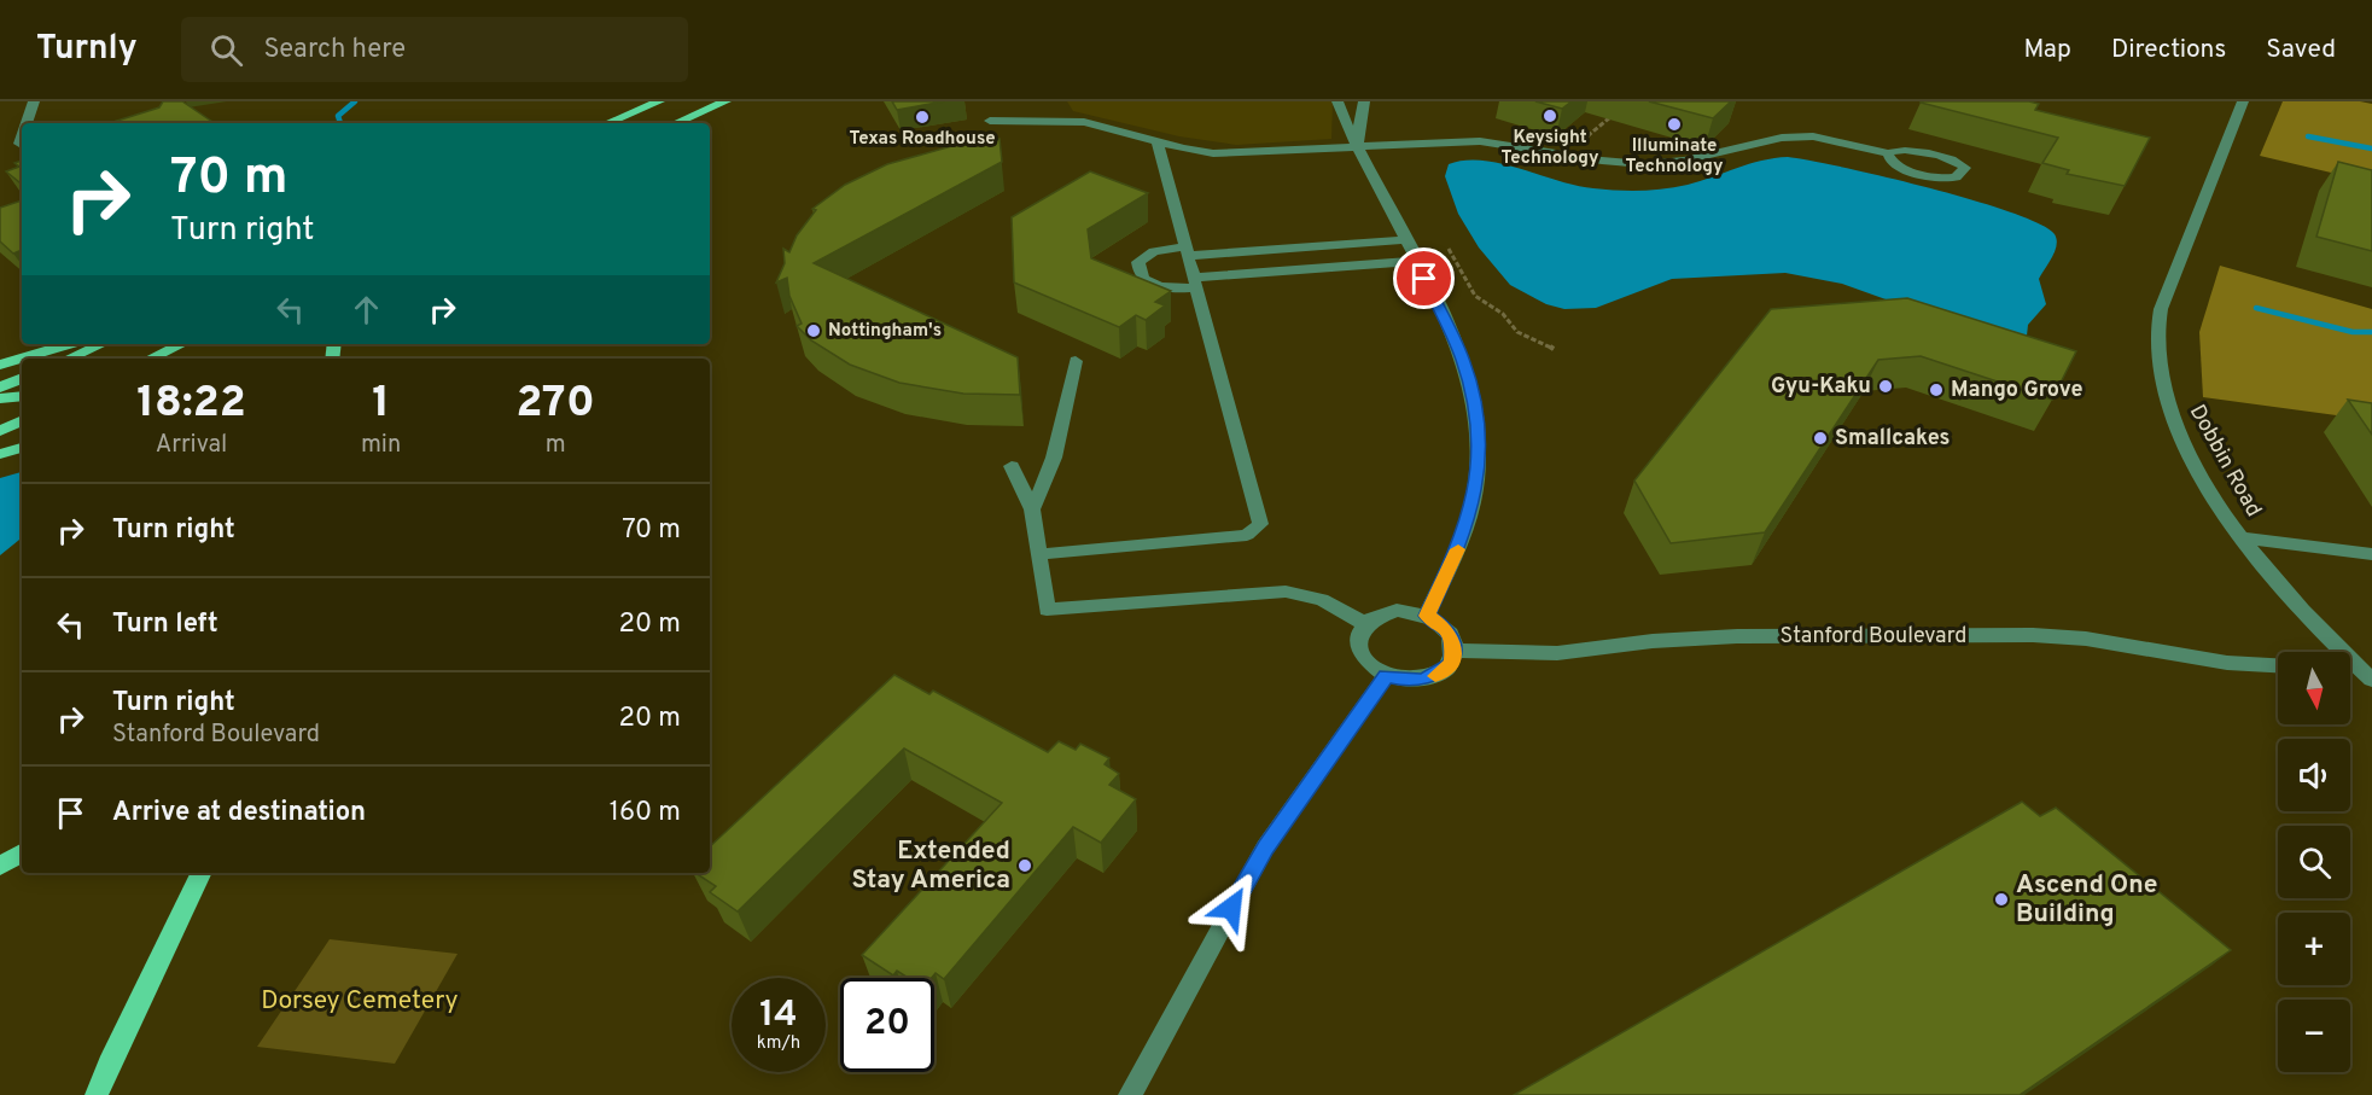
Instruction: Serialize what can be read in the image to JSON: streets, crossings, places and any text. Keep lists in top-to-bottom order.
{
  "streets": {
    "street": ["Dobbin Road", "Stanford Boulevard"]
  },
  "parks": ["Dorsey Cemetery"],
  "places": [
    "Keysight Technology",
    "Texas Roadhouse",
    "Illuminate Technology",
    "Nottingham's",
    "Gyu-Kaku",
    "Mango Grove",
    "Smallcakes",
    "Extended Stay America",
    "Ascend One Building"
  ],
  "north": "bottom",
  "page": {
    "header": "Turnly",
    "search": "Search here",
    "nav": ["Map", "Directions", "Saved"],
    "turn": ["70 m", "Turn right"],
    "eta": [
      "18:22",
      "Arrival",
      "1",
      "min",
      "270",
      "m"
    ],
    "list": [
      {
        "name": "Turn right",
        "value": "70 m"
      },
      {
        "name": "Turn left",
        "value": "20 m"
      },
      {
        "name": "Turn right",
        "note": "Stanford Boulevard",
        "value": "20 m"
      },
      {
        "name": "Arrive at destination",
        "value": "160 m"
      }
    ],
    "map_buttons": ["+", "−"],
    "speed": "14 km/h",
    "limit": "20"
  }
}
